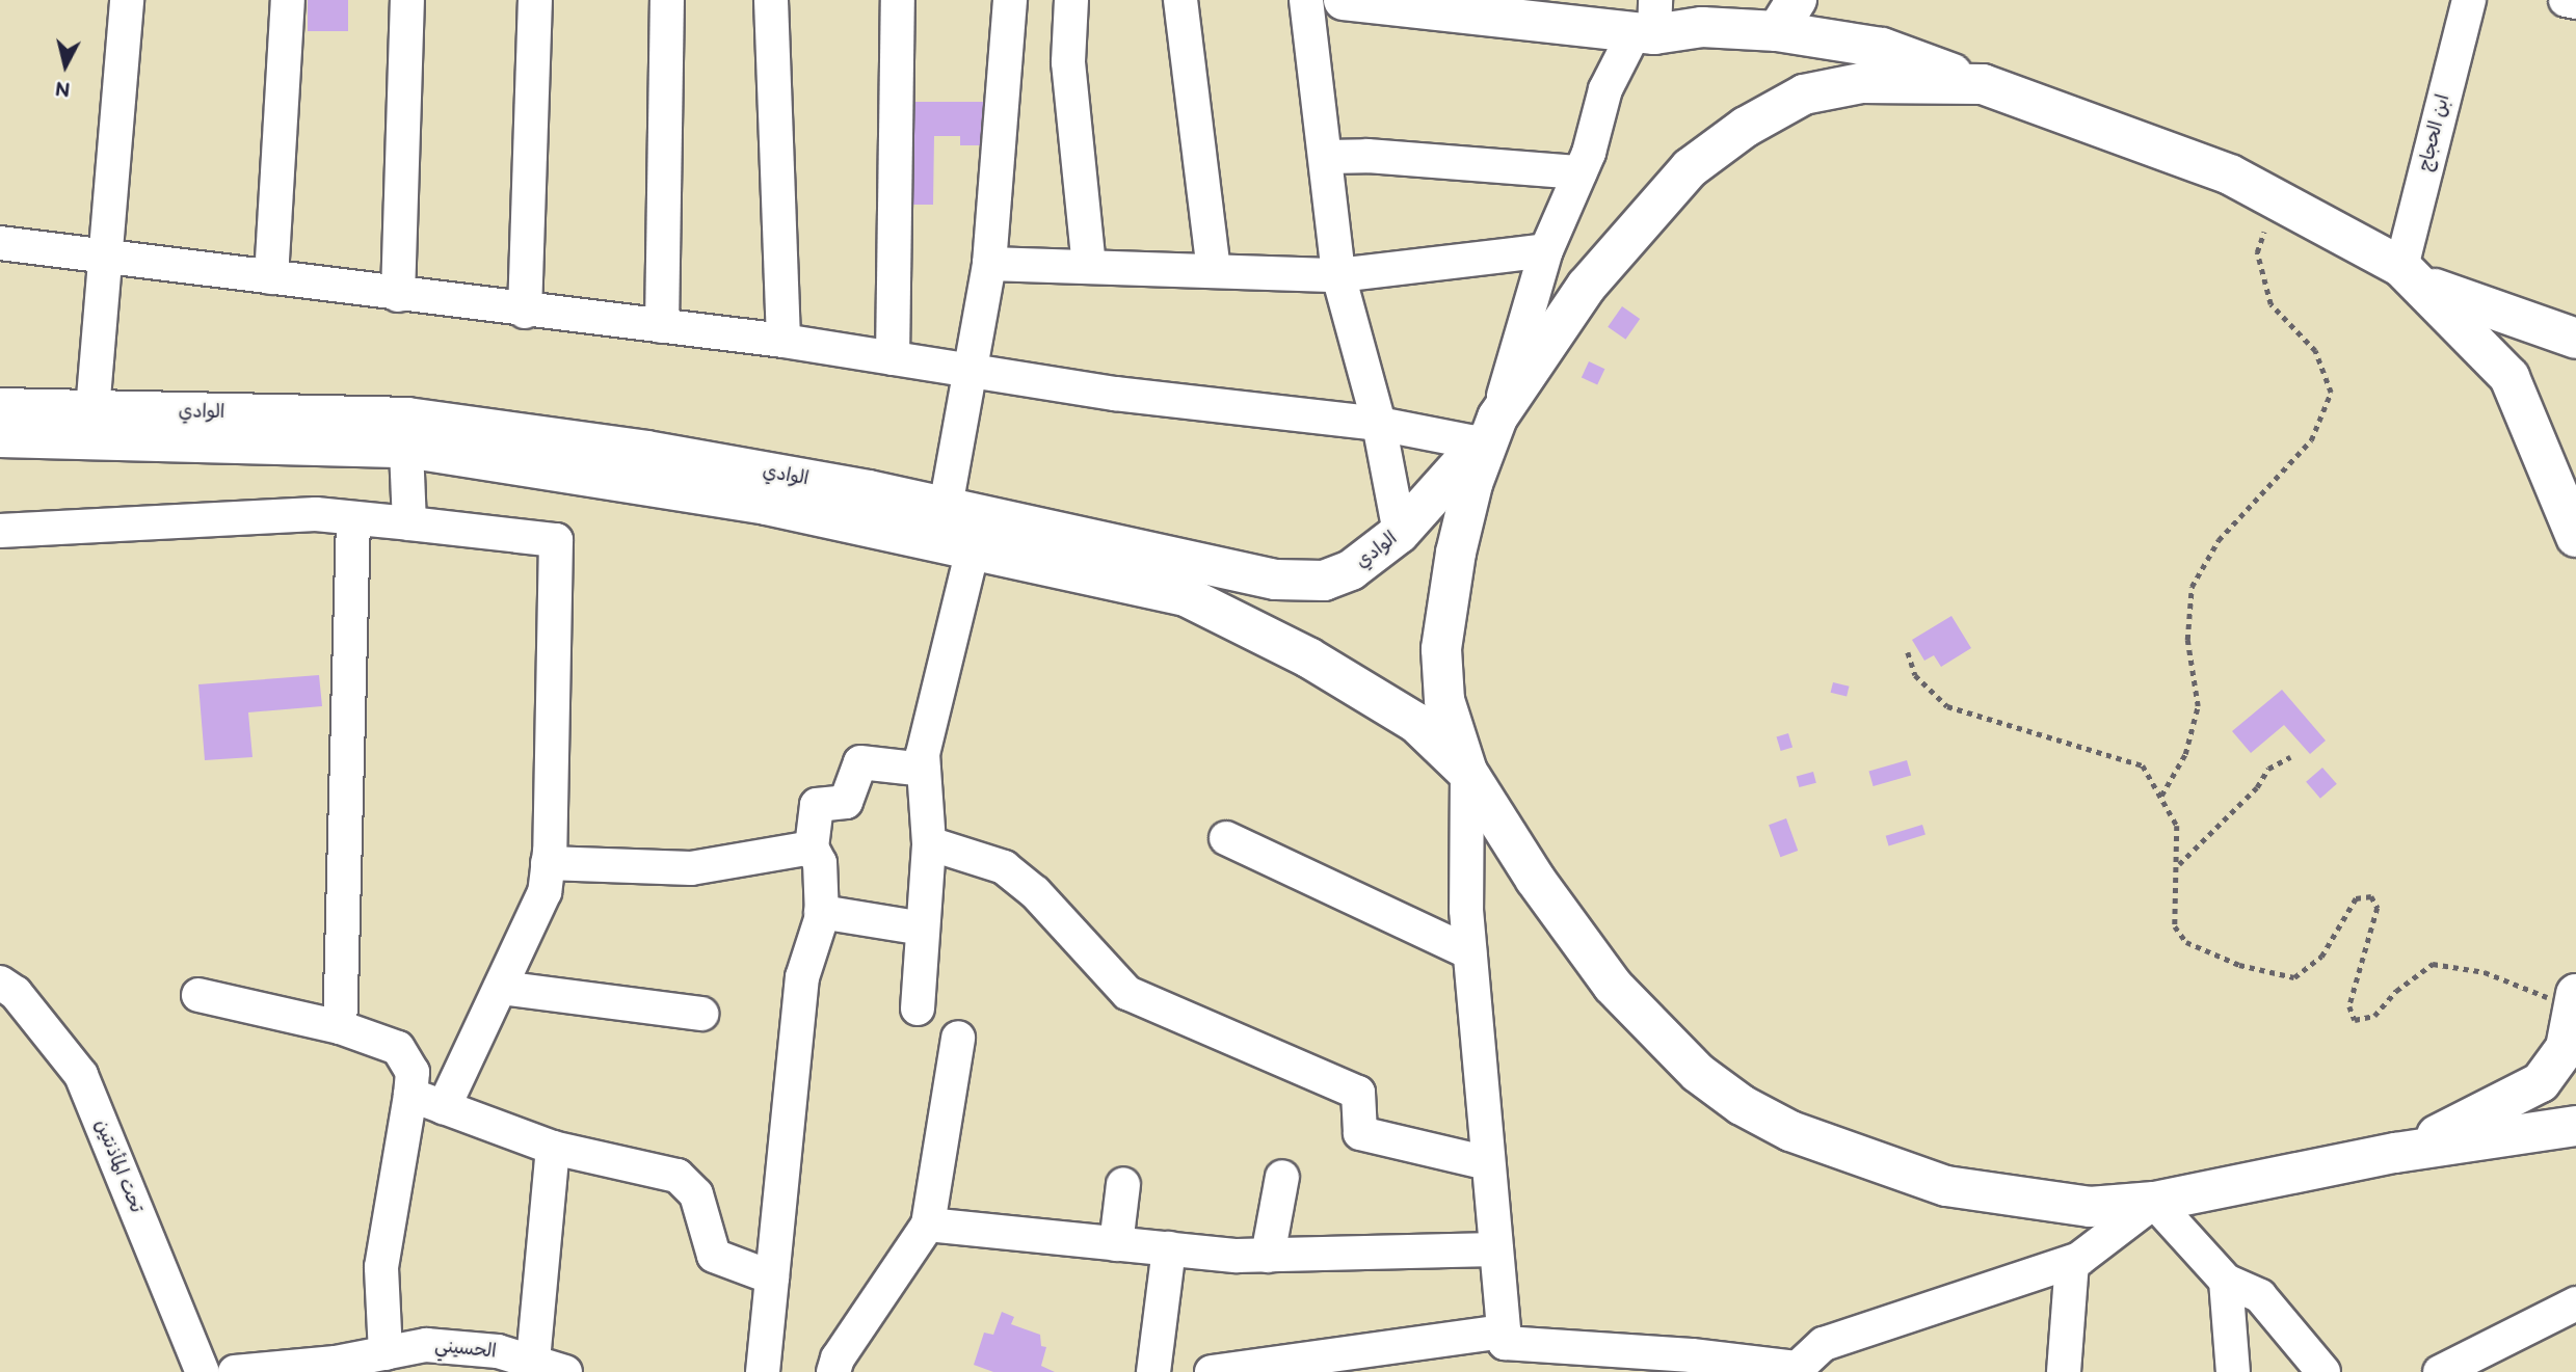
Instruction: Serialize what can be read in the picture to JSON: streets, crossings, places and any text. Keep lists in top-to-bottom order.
{
  "streets": {
    "main road": ["الوادي"],
    "street": ["ابن الحجاج", "تحت المأذنتين", "الحسيني"]
  },
  "north": "bottom"
}
